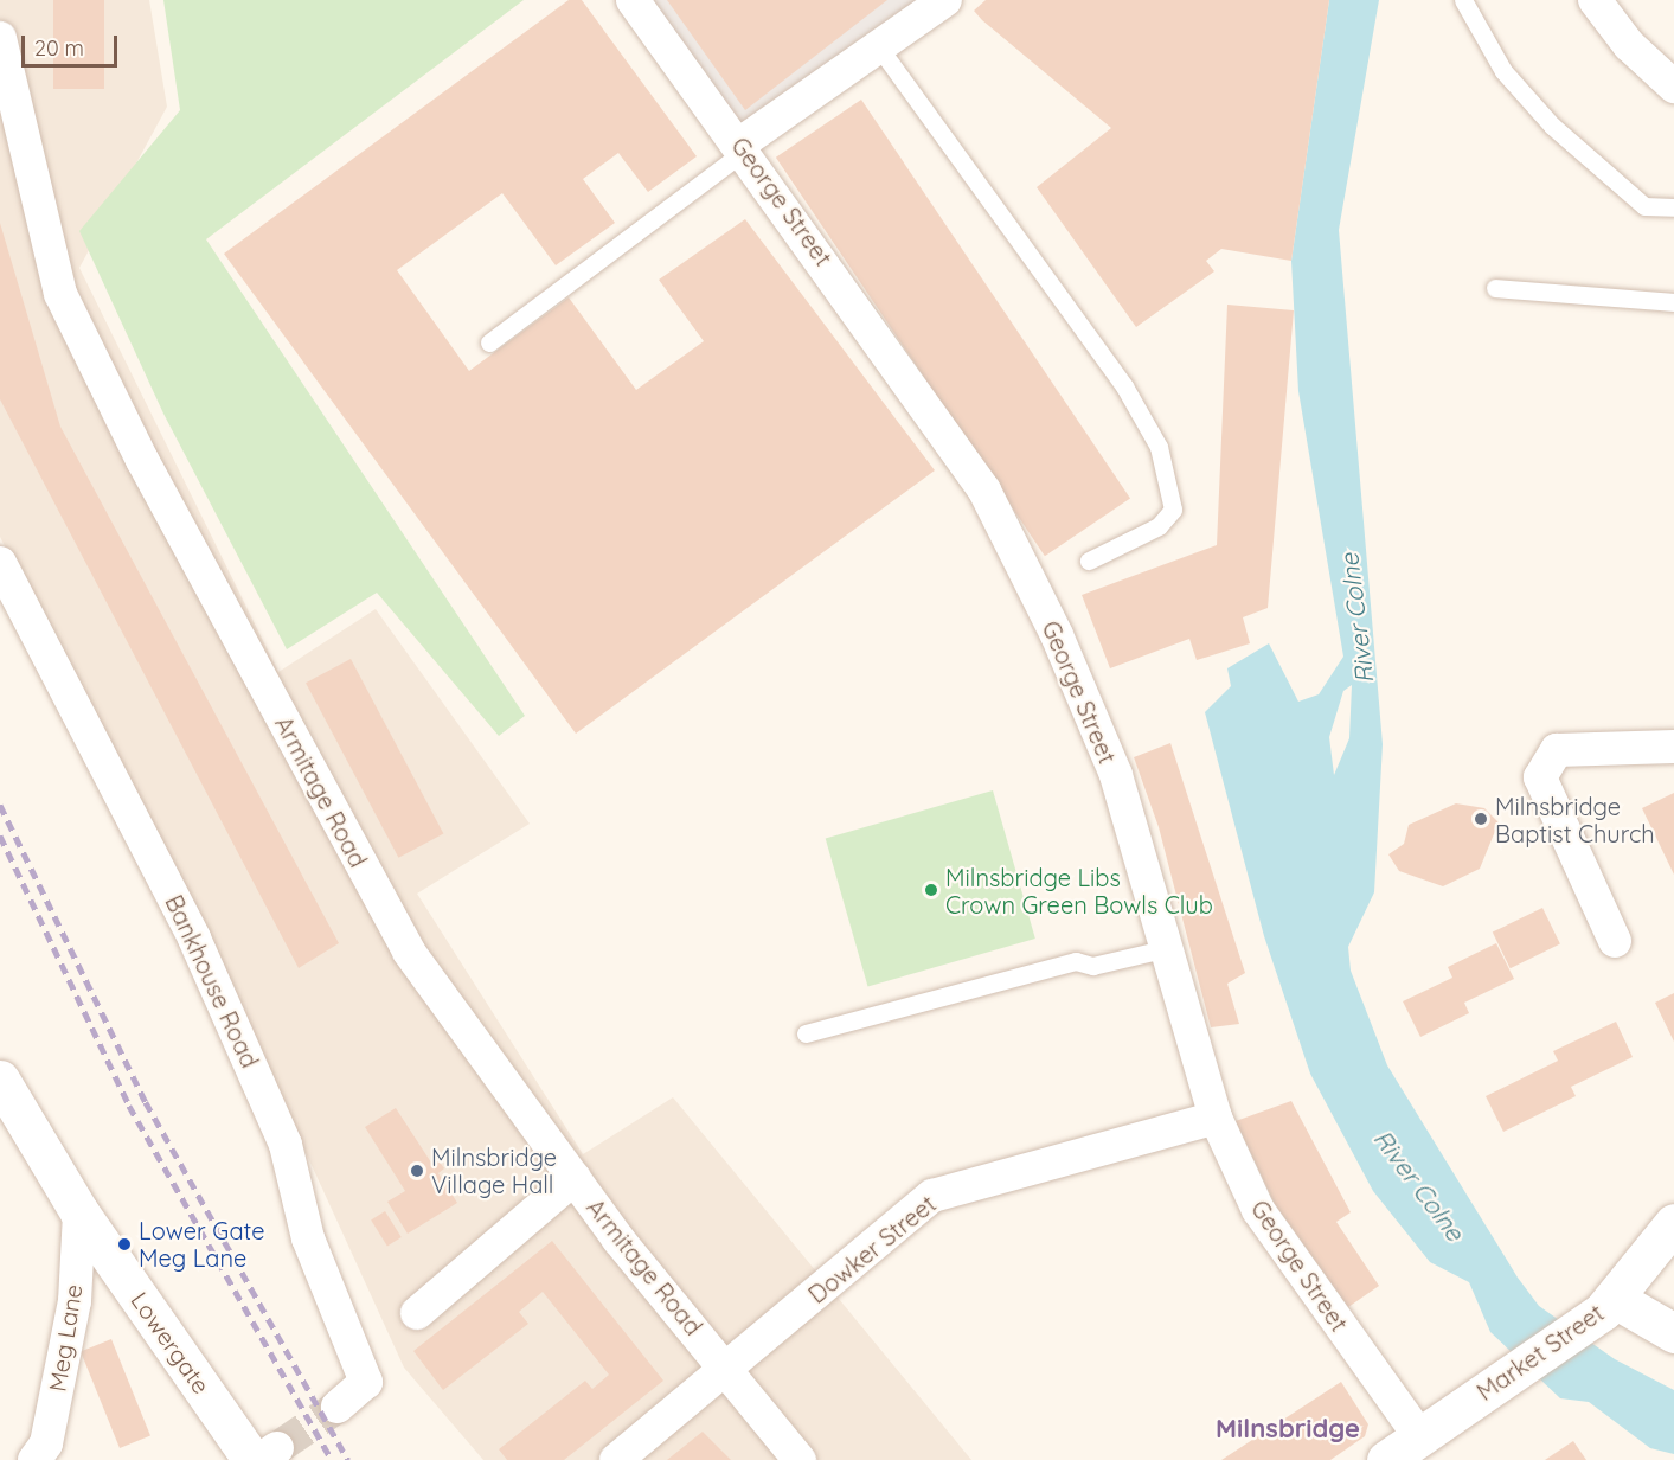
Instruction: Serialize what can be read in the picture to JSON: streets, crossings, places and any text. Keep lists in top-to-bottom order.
{
  "streets": {
    "street": [
      "George Street",
      "Armitage Road",
      "Bankhouse Road",
      "Dowker Street",
      "Meg Lane",
      "Lowergate",
      "Market Street"
    ]
  },
  "crossings": [
    ["George Street", "Dowker Street"],
    ["George Street", "Market Street"],
    ["Armitage Road", "Dowker Street"],
    ["Meg Lane", "Lowergate"]
  ],
  "districts": ["Milnsbridge"],
  "water": ["River Colne"],
  "places": [
    "Milnsbridge Baptist Church",
    "Milnsbridge Libs Crown Green Bowls Club",
    "Milnsbridge Village Hall",
    "Lower Gate Meg Lane"
  ],
  "scale_bar": "20 m"
}
